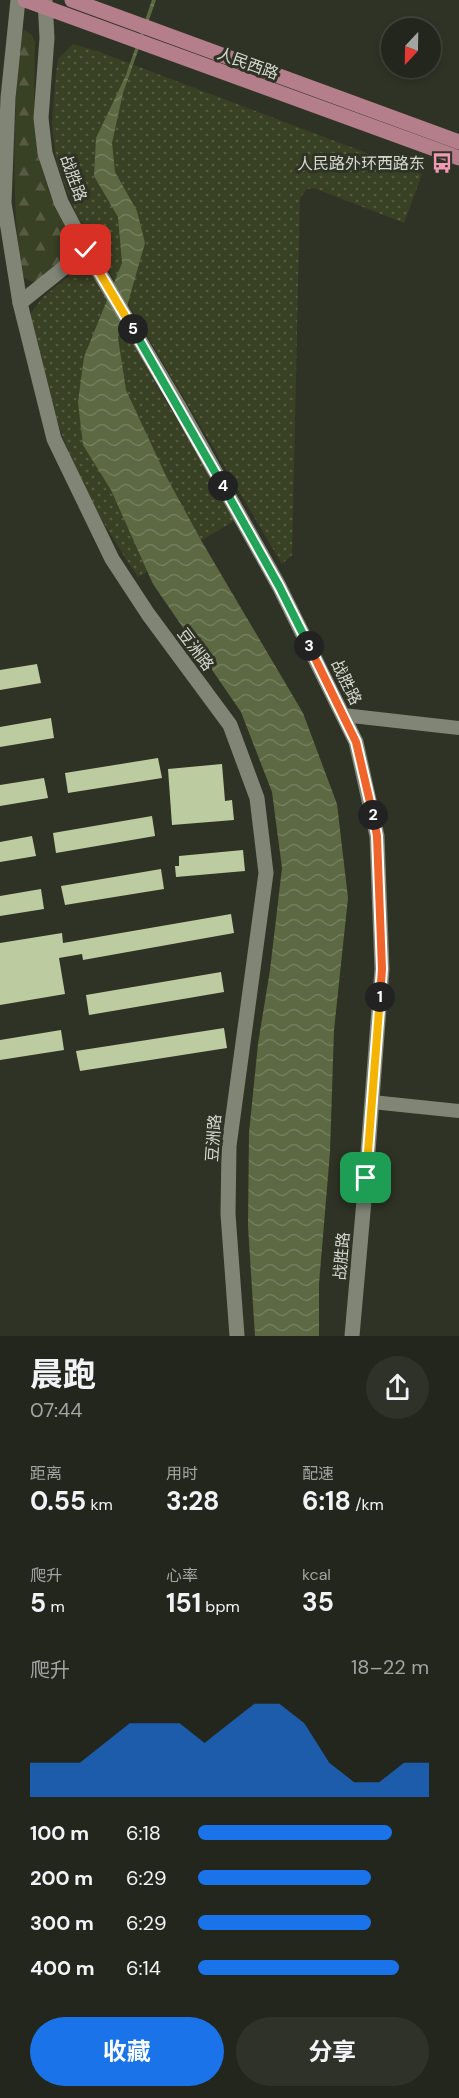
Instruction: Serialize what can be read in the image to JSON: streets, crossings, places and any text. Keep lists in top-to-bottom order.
{
  "streets": {
    "main road": ["人民西路"],
    "street": ["战胜路", "豆洲路"]
  },
  "crossings": [
    ["人民西路", "战胜路"]
  ],
  "places": {
    "bus stop": ["人民路外环西路东"]
  },
  "north": "bottom",
  "page": {
    "pins": [
      "5",
      "4",
      "3",
      "2",
      "1"
    ],
    "heading": ["晨跑", "07:44"],
    "stats": [
      ["距离", "0.55 km"],
      ["用时", "3:28"],
      ["配速", "6:18 /km"],
      ["爬升", "5 m"],
      ["心率", "151 bpm"],
      ["kcal", "35"]
    ],
    "chart": ["爬升", "18–22 m"],
    "list": [
      {
        "name": "100 m",
        "note": "6:18"
      },
      {
        "name": "200 m",
        "note": "6:29"
      },
      {
        "name": "300 m",
        "note": "6:29"
      },
      {
        "name": "400 m",
        "note": "6:14"
      }
    ],
    "buttons": ["收藏", "分享"]
  }
}
